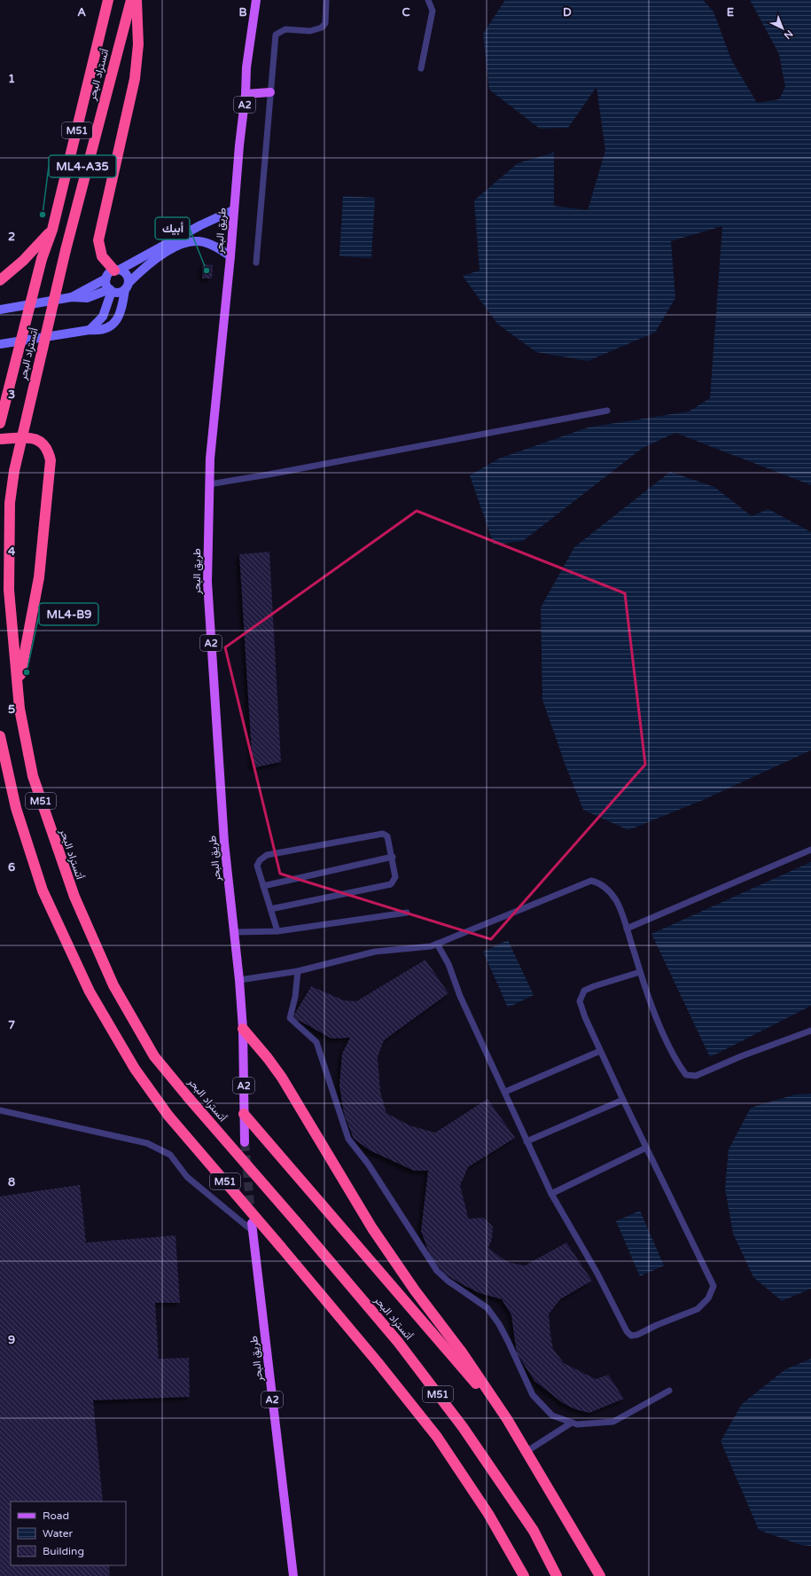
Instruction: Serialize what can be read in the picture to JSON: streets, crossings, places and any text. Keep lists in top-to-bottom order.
{
  "streets": {
    "highway": ["أتستراد البحر", "M51"],
    "main road": ["A2", "طريق البحر"]
  },
  "places": ["ML4-A35", "أبيك", "ML4-B9"],
  "legend": ["Road", "Water", "Building"],
  "north": "bottom right",
  "grid": {
    "columns": [
      "A",
      "B",
      "C",
      "D",
      "E"
    ],
    "rows": [
      "1",
      "2",
      "3",
      "4",
      "5",
      "6",
      "7",
      "8",
      "9"
    ]
  }
}
